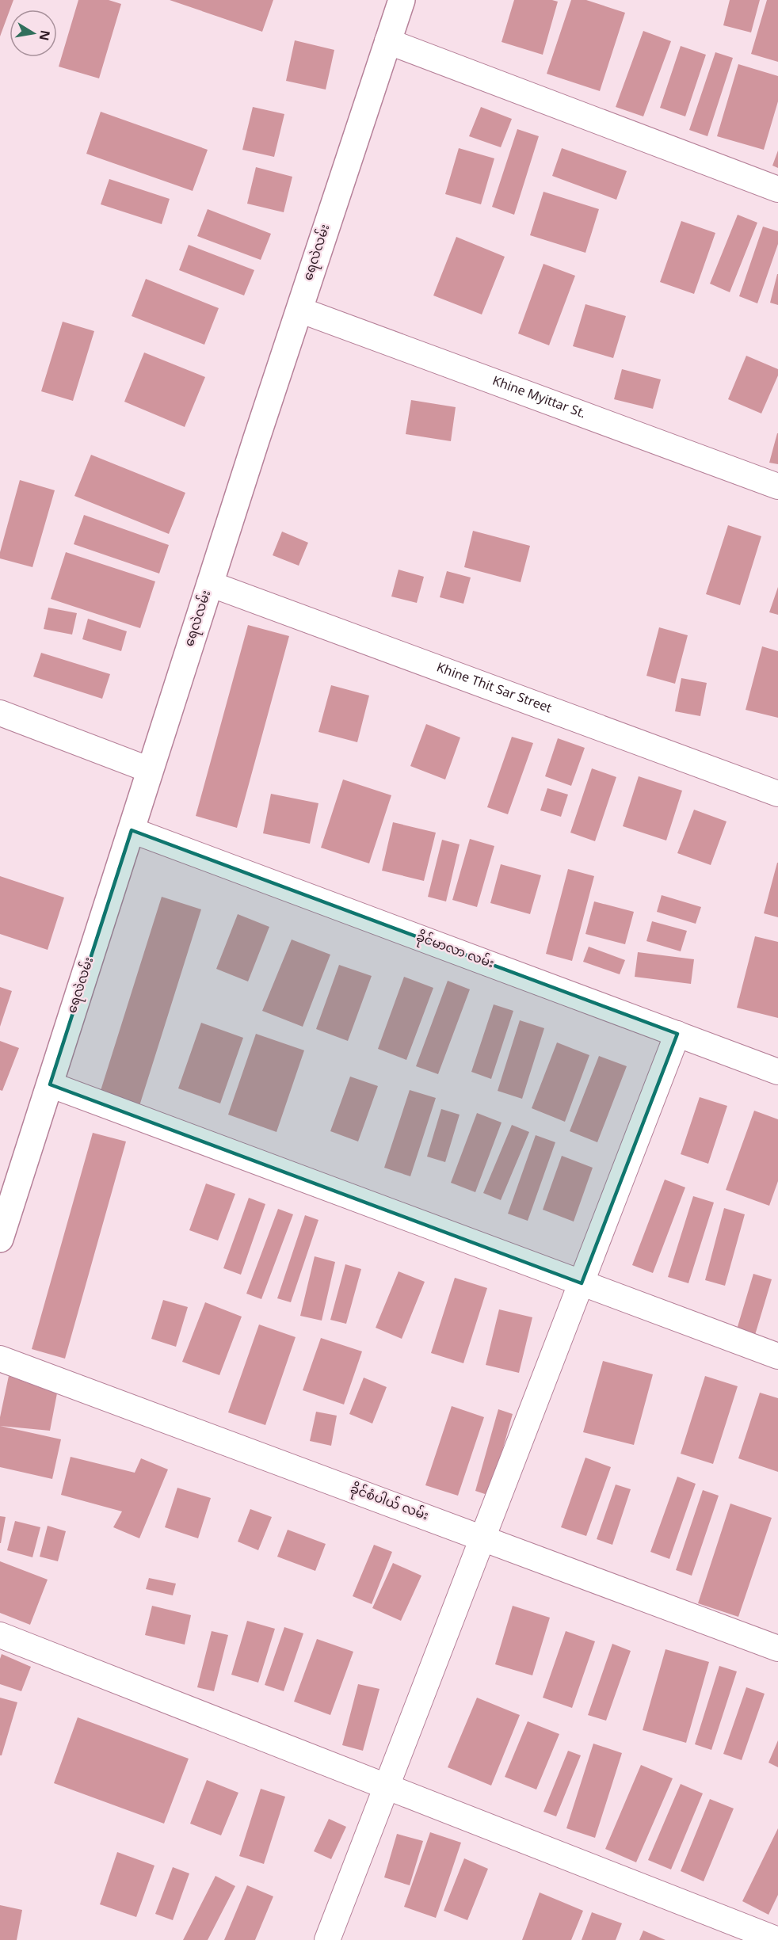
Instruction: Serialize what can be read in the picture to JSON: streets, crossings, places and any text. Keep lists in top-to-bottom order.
{
  "streets": {
    "main road": ["ရေလဲလမ်း"],
    "street": [
      "Khine Myittar St.",
      "Khine Thit Sar Street",
      "ခိုင်မာလာ လမ်း",
      "ခိုင်စံပါယ် လမ်း"
    ]
  },
  "crossings": [
    ["ရေလဲလမ်း", "Khine Myittar St."],
    ["ရေလဲလမ်း", "Khine Thit Sar Street"],
    ["ရေလဲလမ်း", "ခိုင်မာလာ လမ်း"]
  ],
  "north": "right"
}
